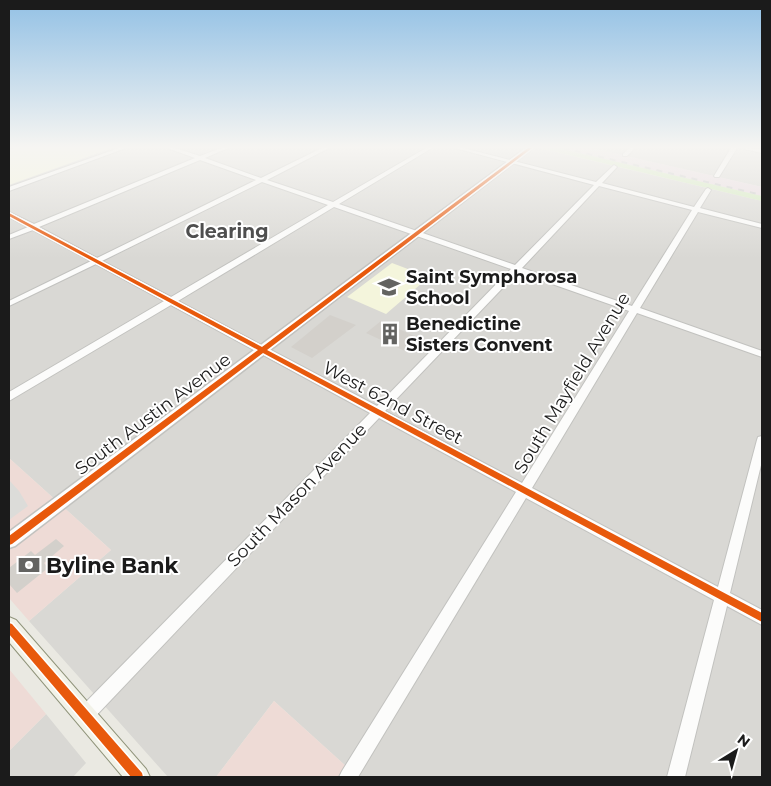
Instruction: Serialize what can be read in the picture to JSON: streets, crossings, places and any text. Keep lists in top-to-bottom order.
{
  "streets": {
    "street": [
      "South Mayfield Avenue",
      "West 62nd Street",
      "South Austin Avenue",
      "South Mason Avenue"
    ]
  },
  "crossings": [
    ["South Mayfield Avenue", "West 62nd Street"],
    ["West 62nd Street", "South Austin Avenue"],
    ["West 62nd Street", "South Mason Avenue"]
  ],
  "districts": ["Clearing"],
  "places": {
    "school or university": ["Saint Symphorosa School"],
    "building": ["Benedictine Sisters Convent"],
    "bank": ["Byline Bank"]
  },
  "north": "top right"
}
